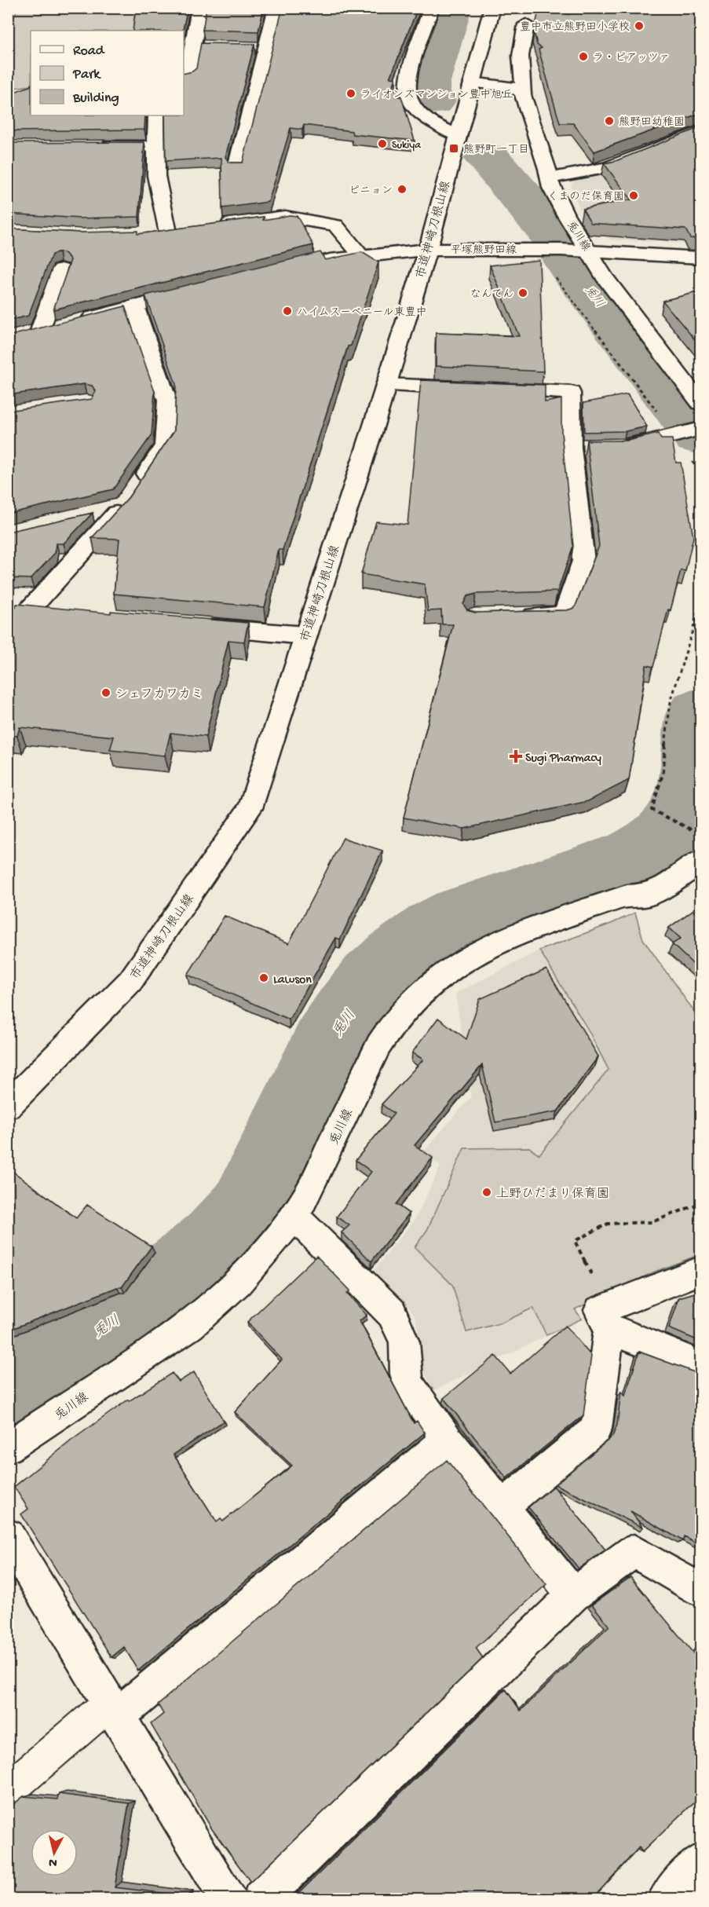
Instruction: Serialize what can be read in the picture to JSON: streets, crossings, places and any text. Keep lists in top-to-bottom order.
{
  "streets": {
    "street": ["市道神崎刀根山線", "兎川線", "平塚熊野田線"]
  },
  "crossings": [
    ["市道神崎刀根山線", "平塚熊野田線"],
    ["兎川線", "平塚熊野田線"]
  ],
  "water": ["兎川"],
  "places": {
    "other": [
      "豊中市立熊野田小学校",
      "ラ・ピアッツァ",
      "ライオンズマンション豊中旭丘",
      "熊野田幼稚園",
      "Sukiya",
      "ピニョン",
      "くまのだ保育園",
      "なんてん",
      "ハイムスーベニール東豊中",
      "シェフカワカミ",
      "Lawson",
      "上野ひだまり保育園"
    ],
    "transit": ["熊野町一丁目"],
    "health": ["Sugi Pharmacy"]
  },
  "legend": ["Road", "Park", "Building"],
  "north": "bottom"
}
